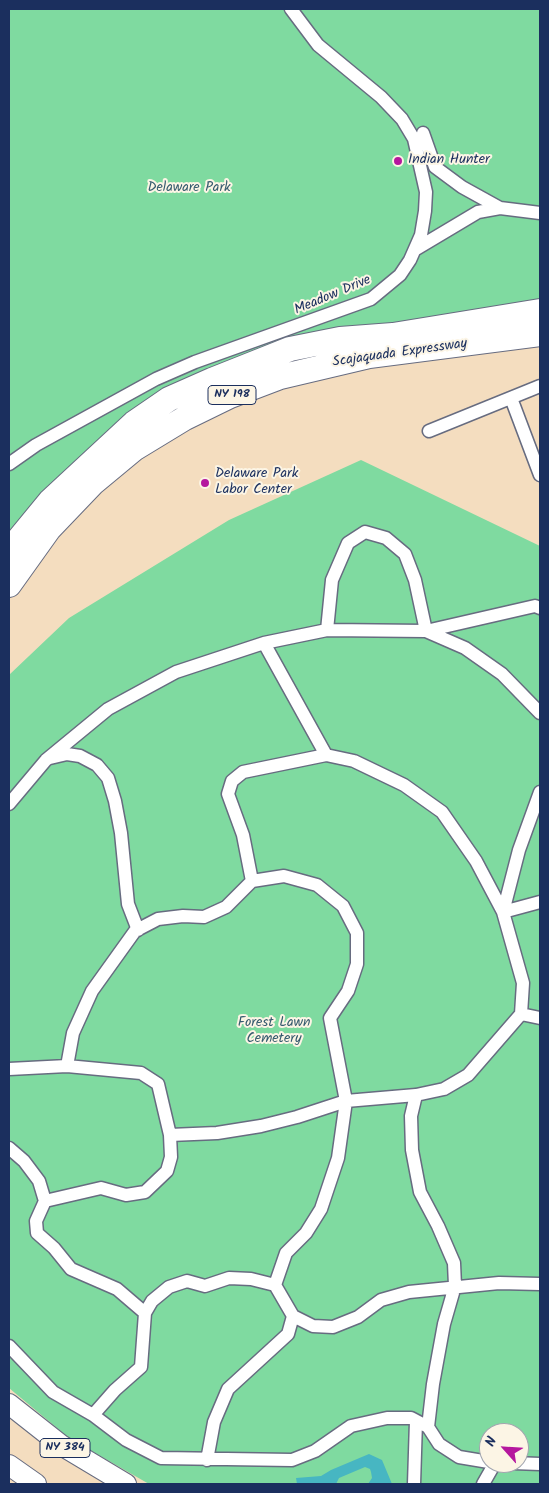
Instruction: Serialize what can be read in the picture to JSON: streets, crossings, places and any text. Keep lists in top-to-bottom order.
{
  "streets": {
    "highway": ["Scajaquada Expressway", "NY 198"],
    "main road": ["NY 384"],
    "street": ["Meadow Drive"]
  },
  "parks": ["Delaware Park", "Forest Lawn Cemetery"],
  "places": ["Indian Hunter", "Delaware Park Labor Center"],
  "north": "top left"
}
